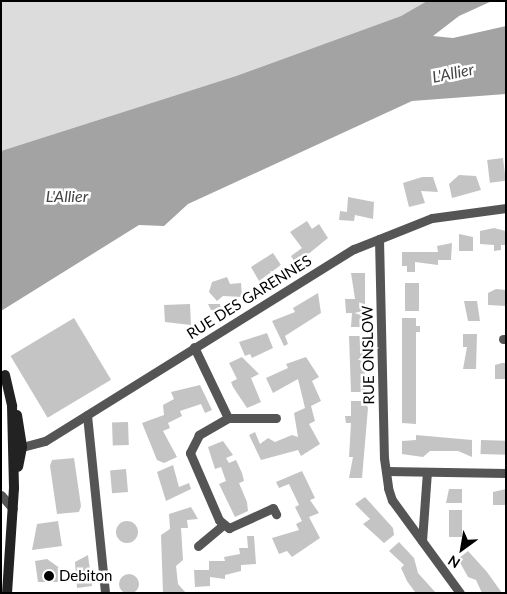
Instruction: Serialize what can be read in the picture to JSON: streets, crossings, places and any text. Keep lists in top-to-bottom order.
{
  "streets": {
    "street": ["RUE DES GARENNES", "RUE ONSLOW"]
  },
  "crossings": [
    ["RUE DES GARENNES", "RUE ONSLOW"]
  ],
  "water": ["L'Allier"],
  "places": ["Debiton"],
  "north": "bottom left"
}
